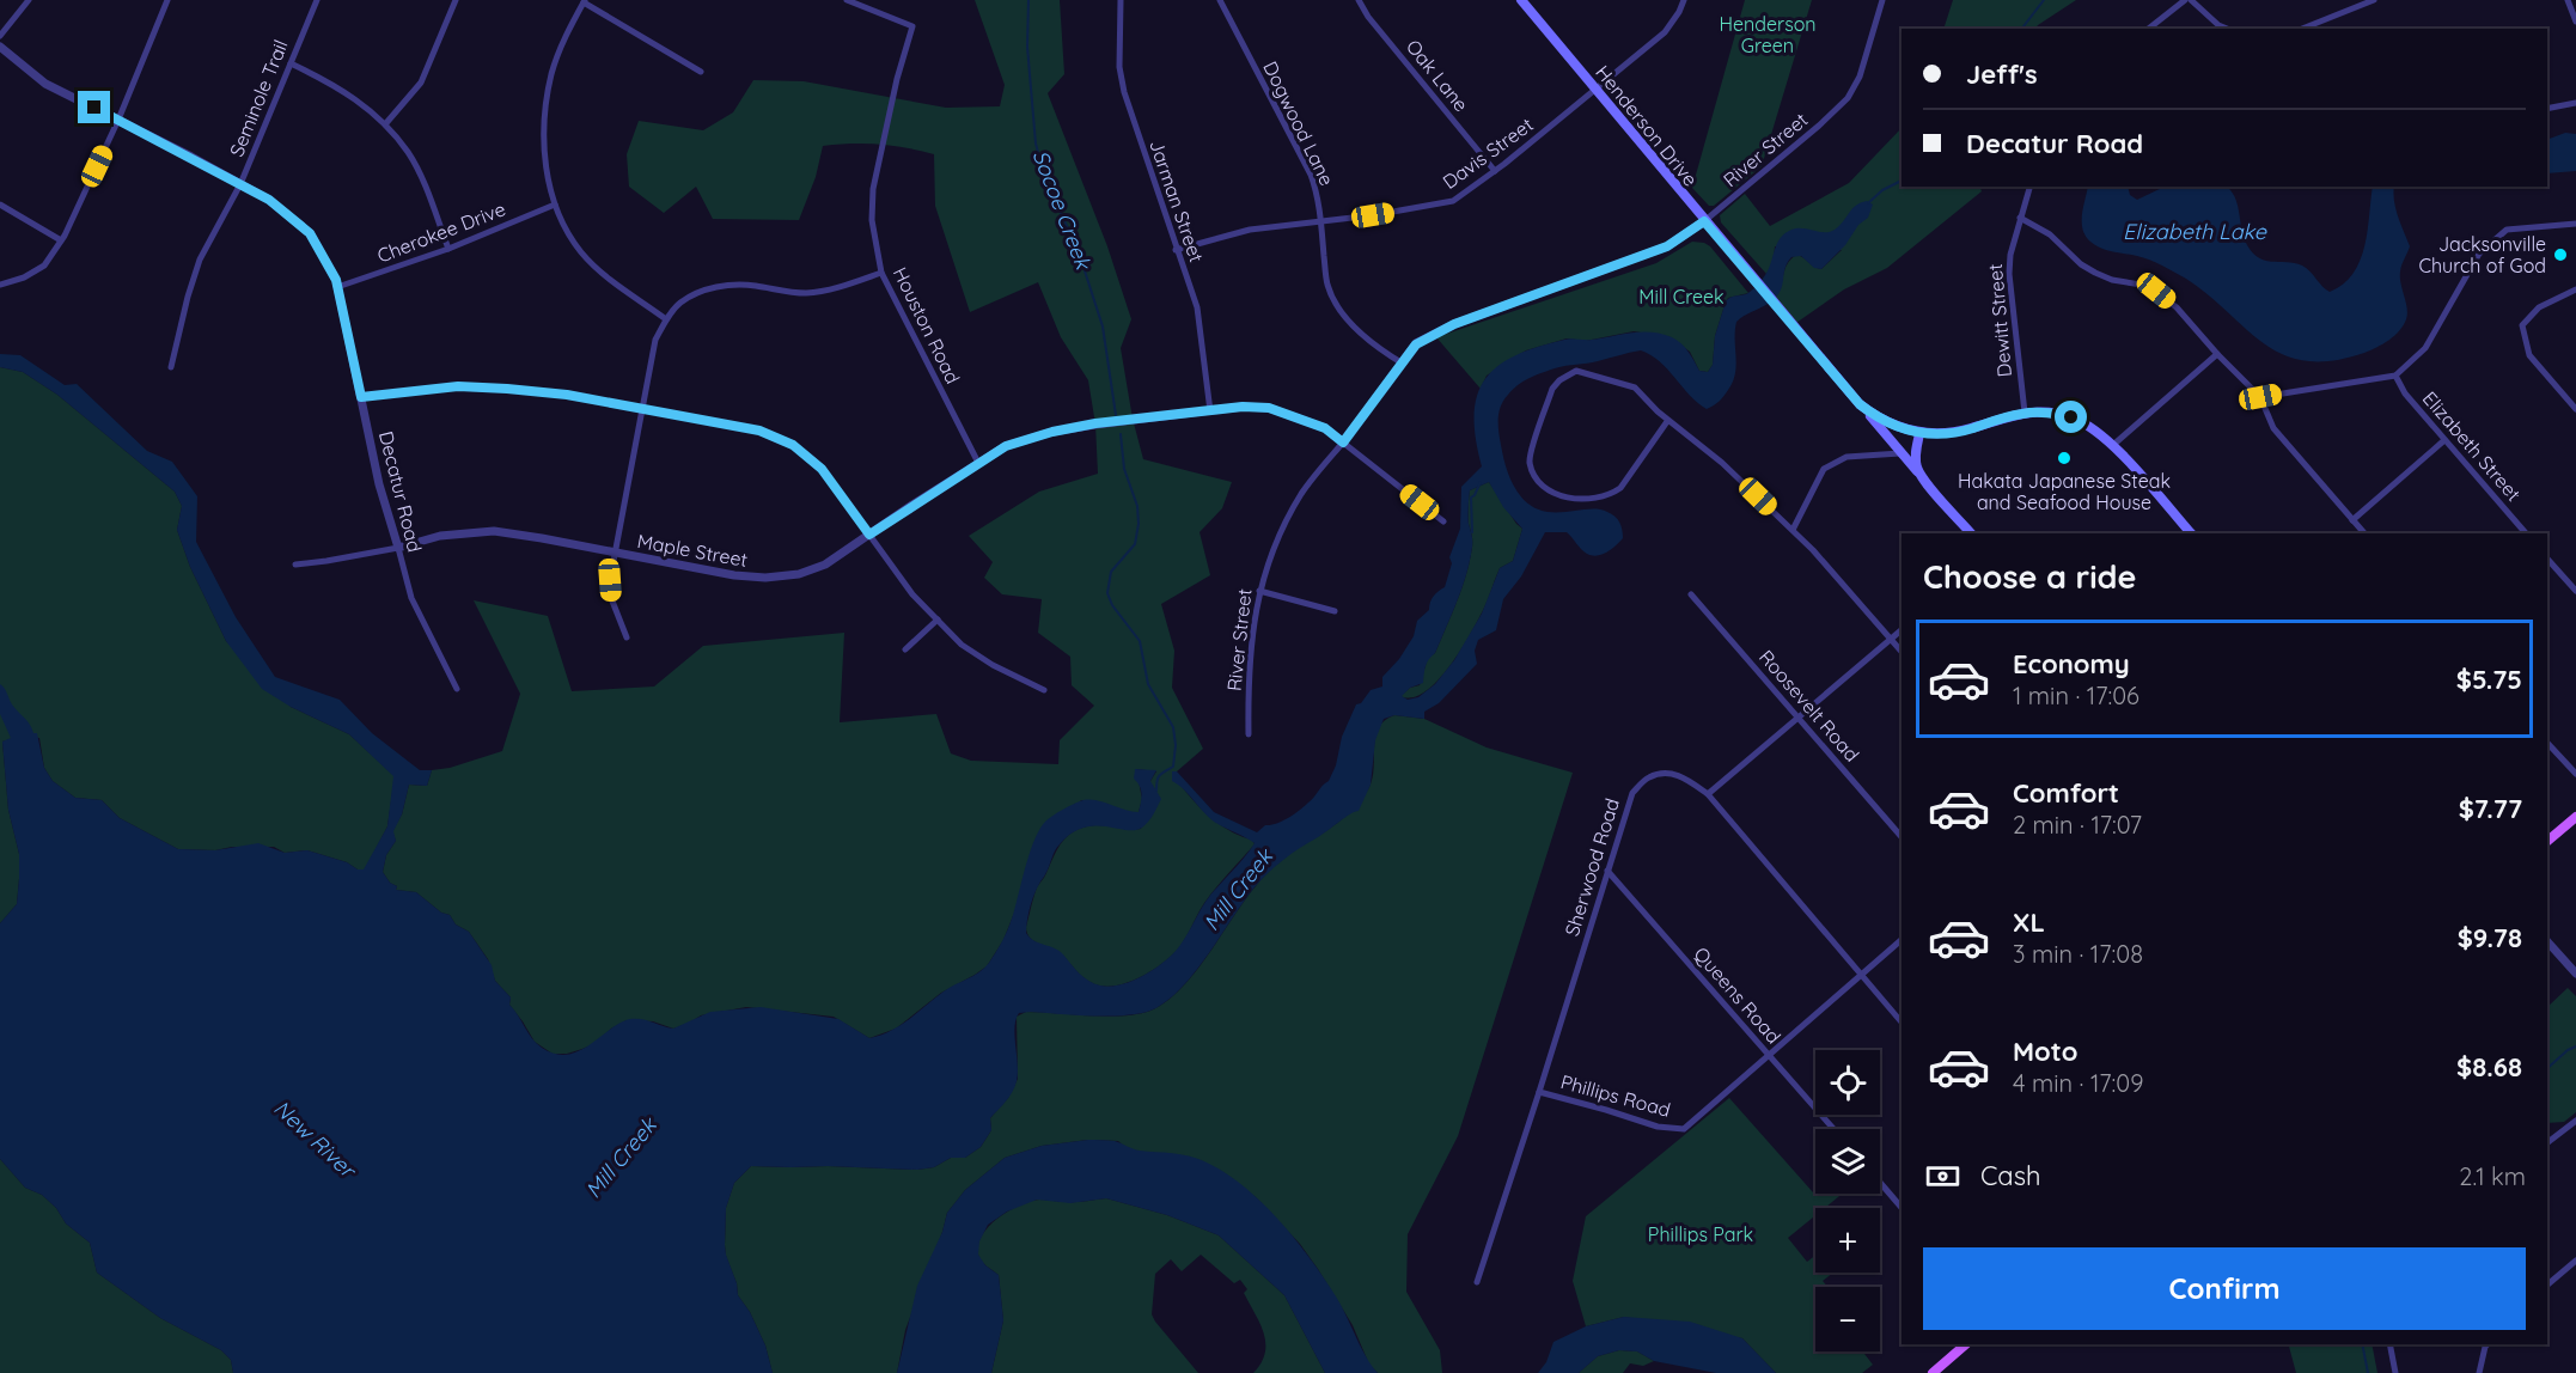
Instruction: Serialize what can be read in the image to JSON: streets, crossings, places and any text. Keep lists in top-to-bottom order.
{
  "streets": {
    "main road": ["Henderson Drive"],
    "street": [
      "Oak Lane",
      "Seminole Trail",
      "Dogwood Lane",
      "River Street",
      "Davis Street",
      "Jarman Street",
      "Cherokee Drive",
      "Dewitt Street",
      "Houston Road",
      "Elizabeth Street",
      "Decatur Road",
      "Maple Street",
      "Roosevelt Road",
      "Sherwood Road",
      "Queens Road",
      "Phillips Road"
    ]
  },
  "crossings": [
    ["Oak Lane", "Davis Street"],
    ["Seminole Trail", "Decatur Road"],
    ["Dogwood Lane", "River Street"],
    ["Dogwood Lane", "Davis Street"],
    ["Henderson Drive", "River Street"],
    ["Henderson Drive", "Davis Street"],
    ["River Street", "Maple Street"],
    ["Davis Street", "Jarman Street"],
    ["Jarman Street", "Maple Street"],
    ["Cherokee Drive", "Decatur Road"],
    ["Houston Road", "Maple Street"],
    ["Decatur Road", "Maple Street"],
    ["Sherwood Road", "Queens Road"],
    ["Sherwood Road", "Phillips Road"],
    ["Queens Road", "Phillips Road"]
  ],
  "water": [
    "Socoe Creek",
    "Elizabeth Lake",
    "Mill Creek",
    "New River"
  ],
  "parks": ["Henderson Green", "Mill Creek", "Phillips Park"],
  "places": ["Jacksonville Church of God", "Hakata Japanese Steak and Seafood House"],
  "page": {
    "banner": ["Jeff's", "Decatur Road"],
    "heading": "Choose a ride",
    "list": [
      {
        "name": "Economy",
        "note": "1 min · 17:06",
        "value": "$5.75"
      },
      {
        "name": "Comfort",
        "note": "2 min · 17:07",
        "value": "$7.77"
      },
      {
        "name": "XL",
        "note": "3 min · 17:08",
        "value": "$9.78"
      },
      {
        "name": "Moto",
        "note": "4 min · 17:09",
        "value": "$8.68"
      }
    ],
    "map_buttons": ["+", "−"],
    "pay": ["Cash", "2.1 km"],
    "buttons": "Confirm"
  }
}
